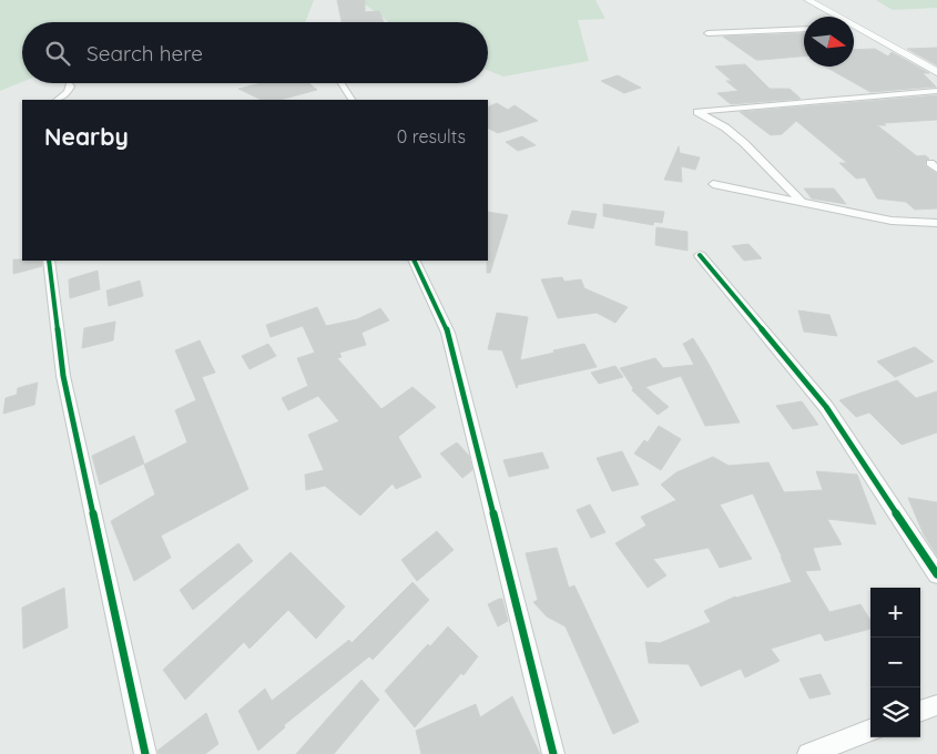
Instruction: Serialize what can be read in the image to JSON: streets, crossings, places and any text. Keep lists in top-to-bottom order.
{
  "north": "right",
  "page": {
    "search": "Search here",
    "heading": ["Nearby", "0 results"],
    "map_buttons": ["+", "−"]
  }
}
